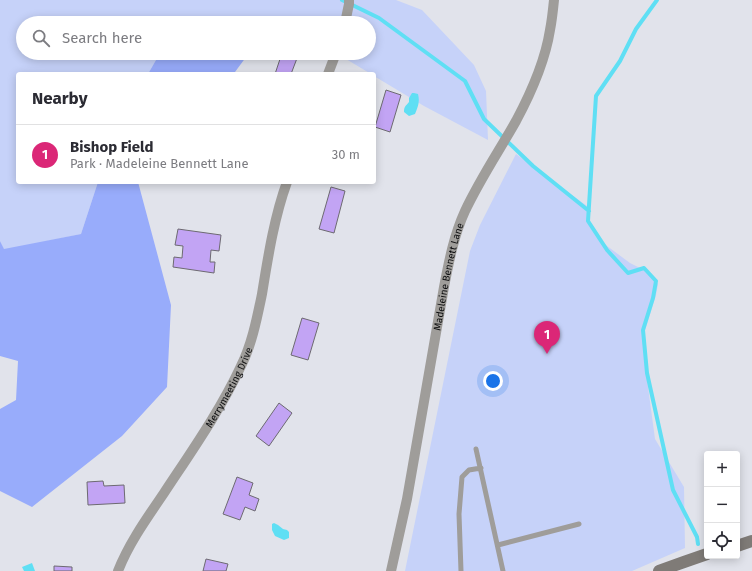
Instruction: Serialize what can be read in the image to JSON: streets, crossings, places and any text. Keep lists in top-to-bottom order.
{
  "streets": {
    "street": ["Madeleine Bennett Lane", "Merrymeeting Drive"]
  },
  "page": {
    "search": "Search here",
    "heading": "Nearby",
    "list": [
      {
        "mark": "1",
        "name": "Bishop Field",
        "note": "Park · Madeleine Bennett Lane",
        "value": "30 m"
      }
    ],
    "pins": "1",
    "map_buttons": ["+", "−"]
  }
}
